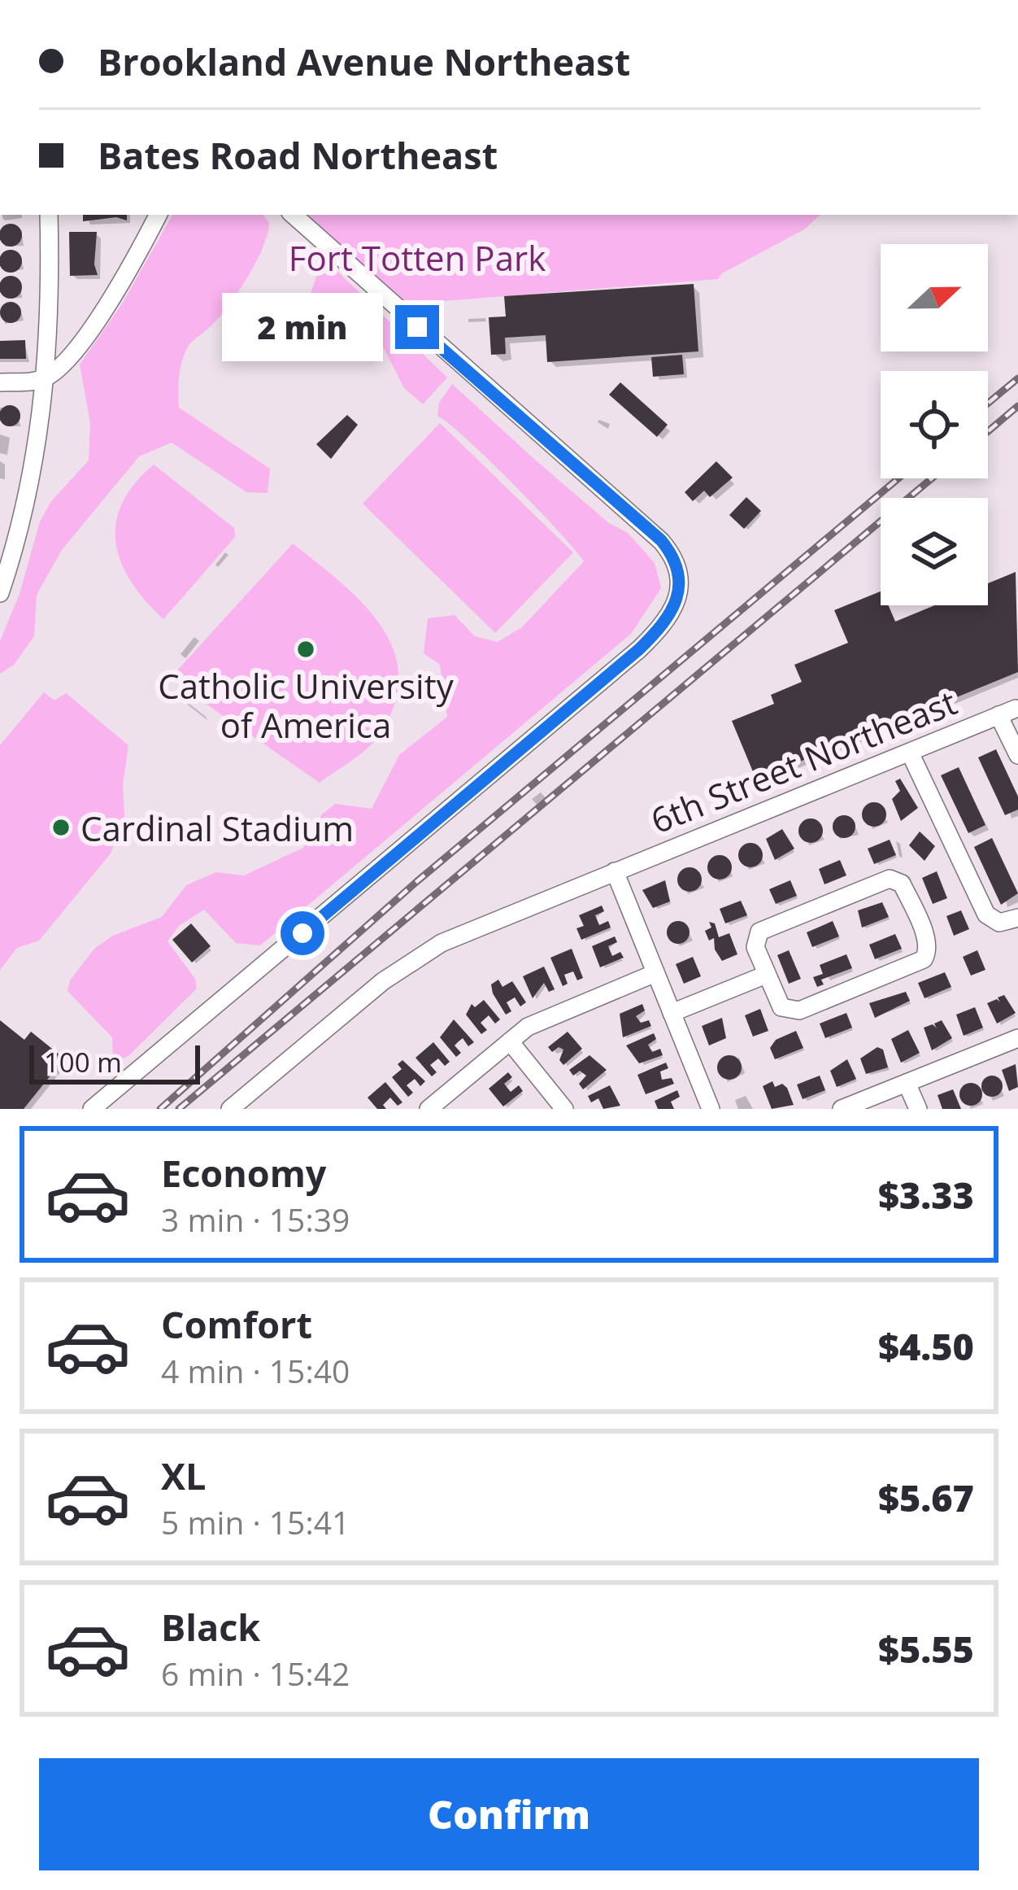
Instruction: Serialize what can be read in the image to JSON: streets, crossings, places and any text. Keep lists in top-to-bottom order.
{
  "streets": {
    "street": ["6th Street Northeast"]
  },
  "parks": ["Fort Totten Park"],
  "places": ["Catholic University of America", "Cardinal Stadium"],
  "scale_bar": "100 m",
  "north": "right",
  "page": {
    "banner": ["Brookland Avenue Northeast", "Bates Road Northeast"],
    "bubble": "2 min",
    "scale": "100 m",
    "list": [
      {
        "name": "Economy",
        "note": "3 min · 15:39",
        "value": "$3.33"
      },
      {
        "name": "Comfort",
        "note": "4 min · 15:40",
        "value": "$4.50"
      },
      {
        "name": "XL",
        "note": "5 min · 15:41",
        "value": "$5.67"
      },
      {
        "name": "Black",
        "note": "6 min · 15:42",
        "value": "$5.55"
      }
    ],
    "buttons": "Confirm"
  }
}
